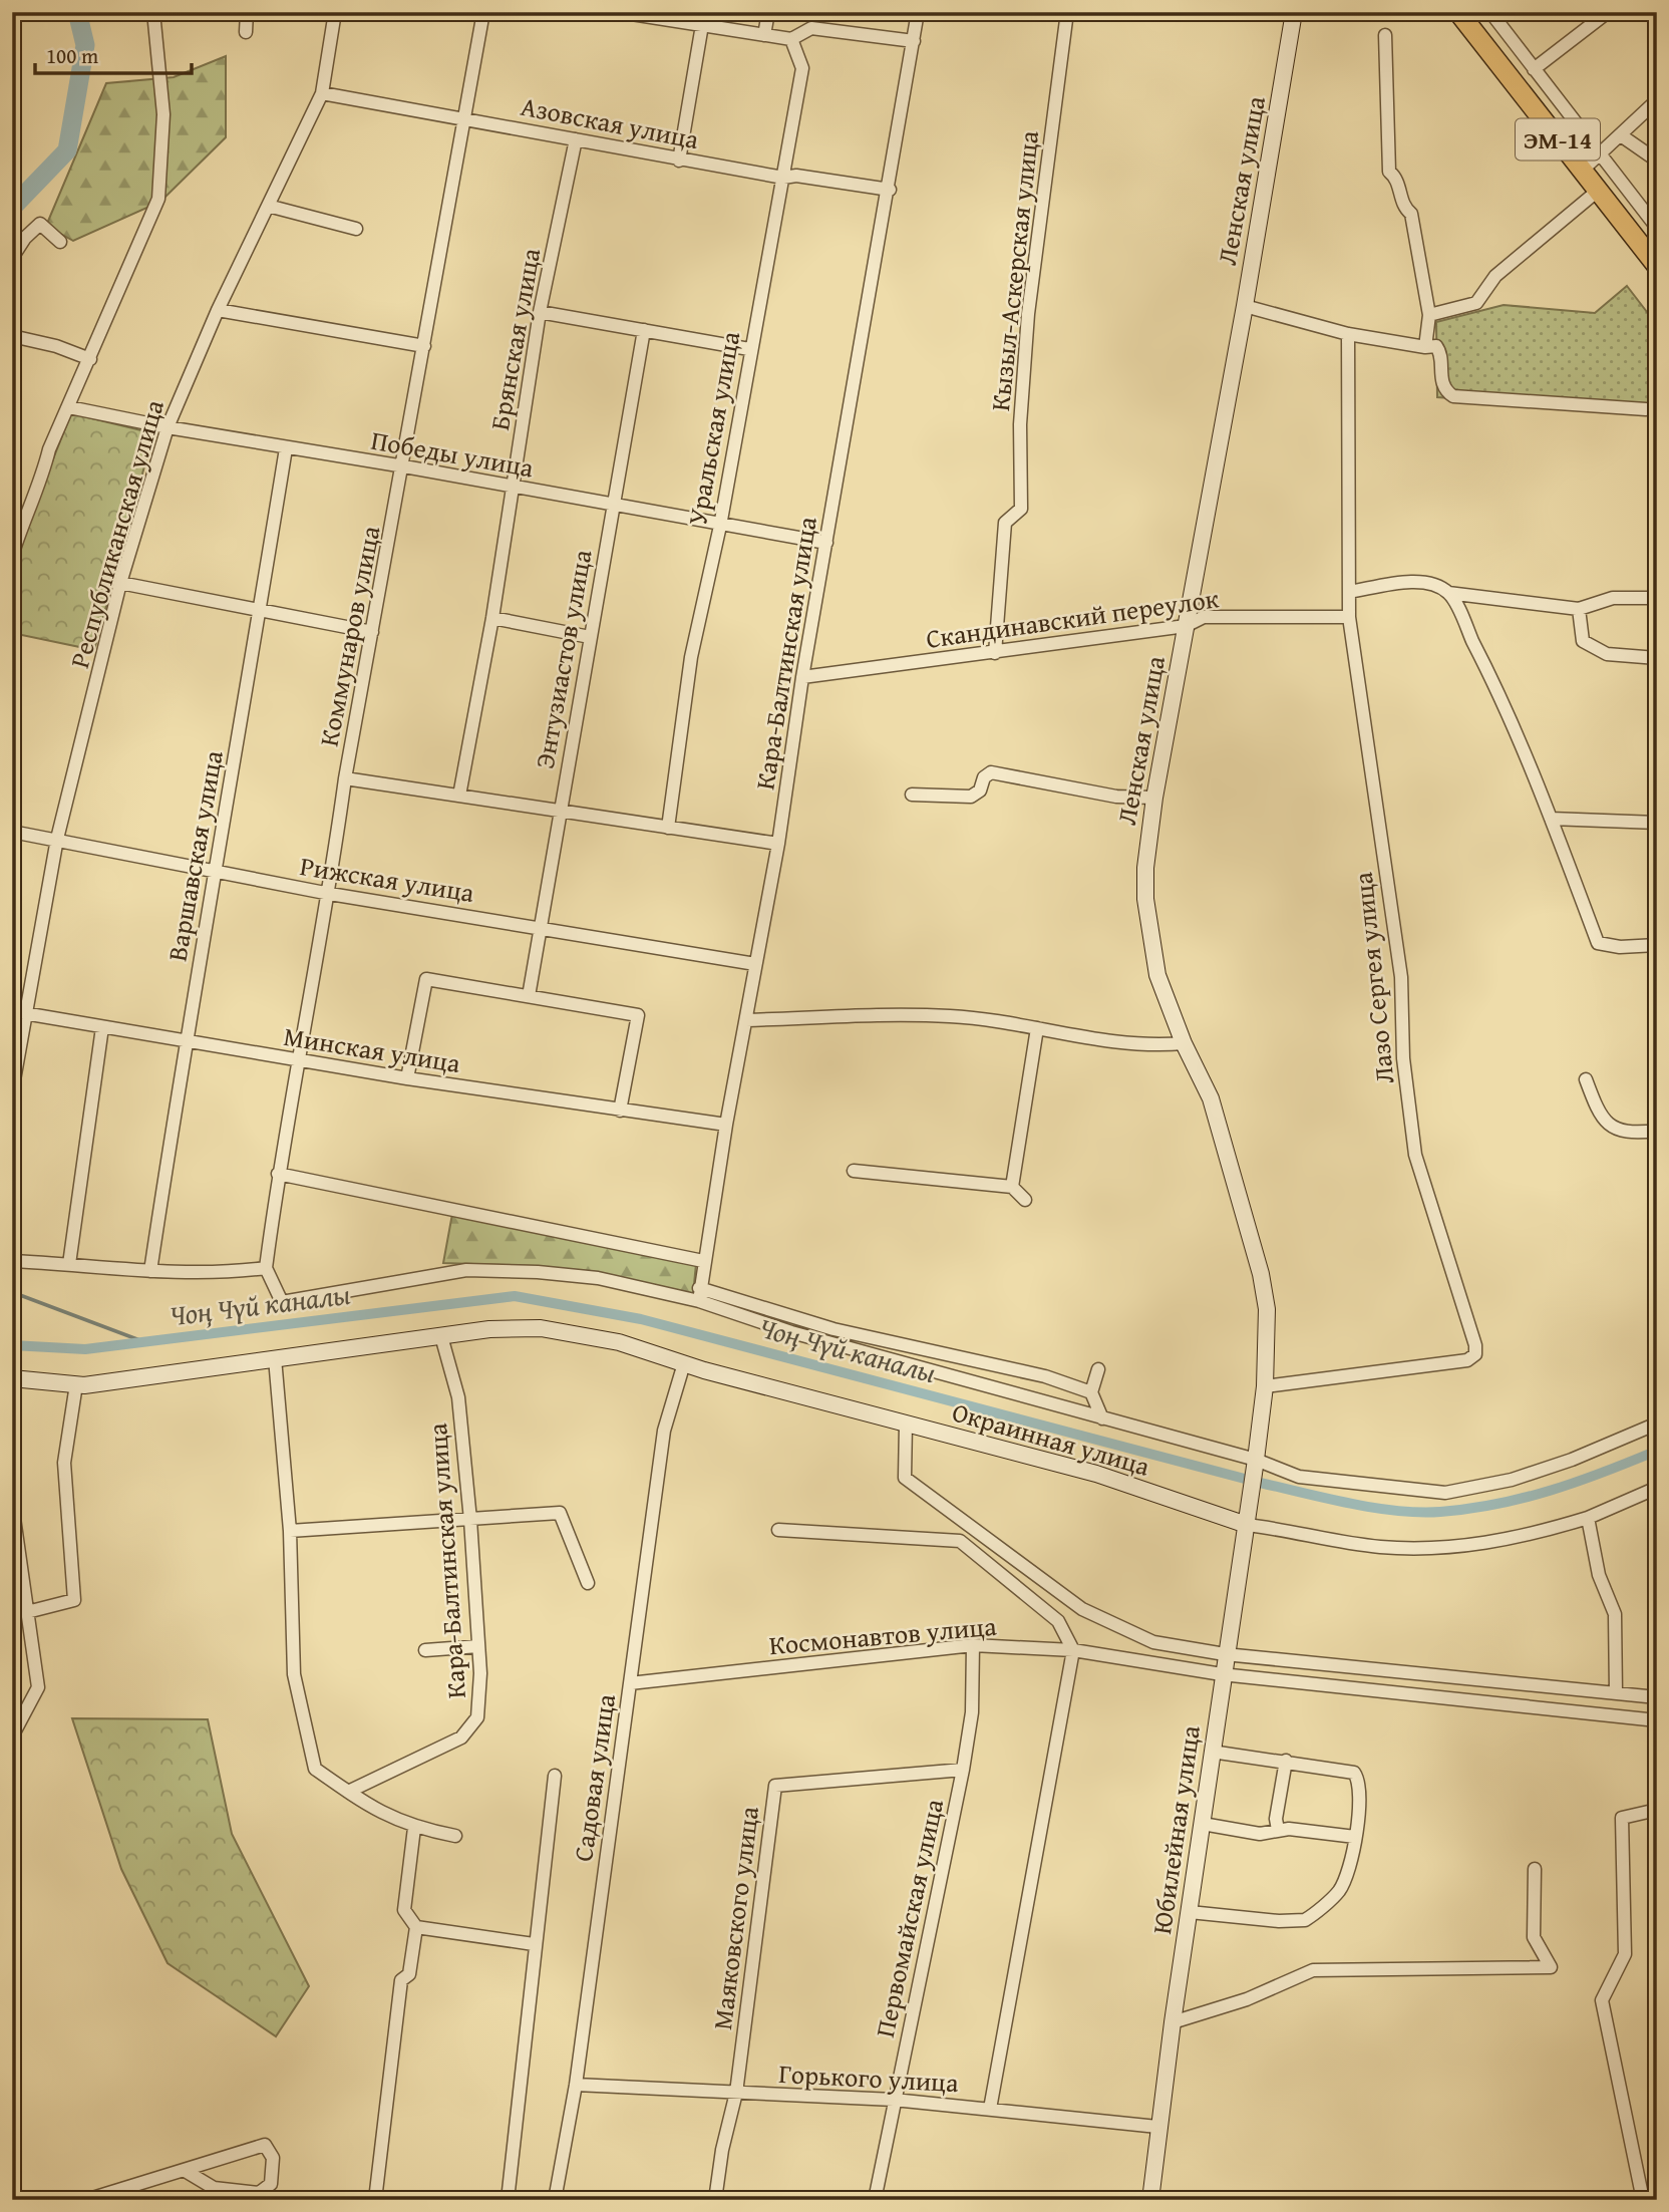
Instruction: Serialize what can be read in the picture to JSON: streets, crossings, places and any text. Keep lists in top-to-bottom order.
{
  "streets": {
    "main road": [
      "ЭМ-14",
      "Ленская улица",
      "Окраинная улица",
      "Юбилейная улица"
    ],
    "street": [
      "Азовская улица",
      "Кызыл-Аскерская улица",
      "Брянская улица",
      "Уральская улица",
      "Победы улица",
      "Республиканская улица",
      "Скандинавский переулок",
      "Коммунаров улица",
      "Кара-Балтинская улица",
      "Энтузиастов улица",
      "Варшавская улица",
      "Рижская улица",
      "Лазо Сергея улица",
      "Минская улица",
      "Космонавтов улица",
      "Садовая улица",
      "Маяковского улица",
      "Первомайская улица",
      "Горького улица"
    ]
  },
  "crossings": [
    ["Азовская улица", "Брянская улица"],
    ["Азовская улица", "Уральская улица"],
    ["Азовская улица", "Республиканская улица"],
    ["Азовская улица", "Коммунаров улица"],
    ["Азовская улица", "Кара-Балтинская улица"],
    ["Ленская улица", "Скандинавский переулок"],
    ["Ленская улица", "Лазо Сергея улица"],
    ["Ленская улица", "Юбилейная улица"],
    ["Кызыл-Аскерская улица", "Скандинавский переулок"],
    ["Брянская улица", "Победы улица"],
    ["Уральская улица", "Победы улица"],
    ["Победы улица", "Республиканская улица"],
    ["Победы улица", "Коммунаров улица"],
    ["Победы улица", "Кара-Балтинская улица"],
    ["Победы улица", "Энтузиастов улица"],
    ["Победы улица", "Варшавская улица"],
    ["Республиканская улица", "Рижская улица"],
    ["Республиканская улица", "Минская улица"],
    ["Скандинавский переулок", "Кара-Балтинская улица"],
    ["Скандинавский переулок", "Лазо Сергея улица"],
    ["Коммунаров улица", "Рижская улица"],
    ["Коммунаров улица", "Минская улица"],
    ["Кара-Балтинская улица", "Рижская улица"],
    ["Кара-Балтинская улица", "Минская улица"],
    ["Кара-Балтинская улица", "Окраинная улица"],
    ["Энтузиастов улица", "Рижская улица"],
    ["Варшавская улица", "Рижская улица"],
    ["Варшавская улица", "Минская улица"],
    ["Окраинная улица", "Садовая улица"],
    ["Окраинная улица", "Юбилейная улица"],
    ["Космонавтов улица", "Садовая улица"],
    ["Космонавтов улица", "Юбилейная улица"],
    ["Космонавтов улица", "Первомайская улица"],
    ["Садовая улица", "Горького улица"],
    ["Юбилейная улица", "Горького улица"],
    ["Маяковского улица", "Первомайская улица"],
    ["Маяковского улица", "Горького улица"],
    ["Первомайская улица", "Горького улица"]
  ],
  "water": ["Чоң Чүй каналы"],
  "scale_bar": "100 m"
}
